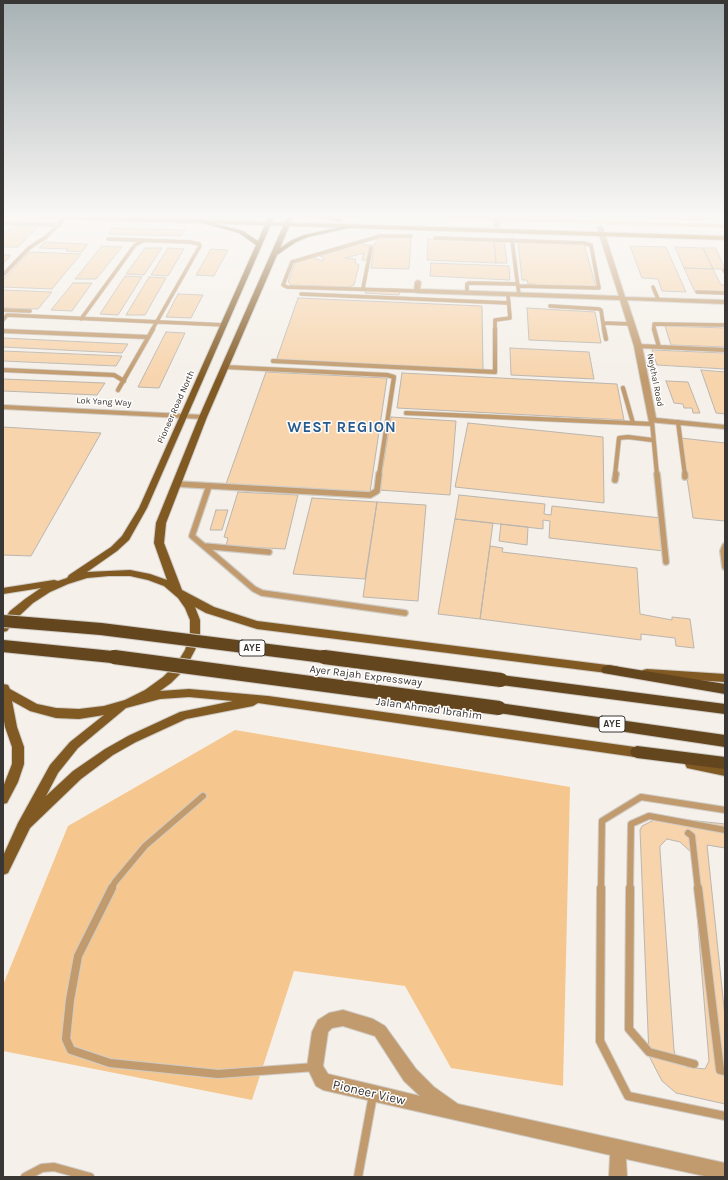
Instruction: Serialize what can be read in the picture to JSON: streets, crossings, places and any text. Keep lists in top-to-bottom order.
{
  "streets": {
    "highway": ["AYE", "Ayer Rajah Expressway"],
    "main road": ["Pioneer Road North", "Jalan Ahmad Ibrahim"],
    "street": ["Neythal Road", "Lok Yang Way", "Pioneer View"]
  },
  "crossings": [
    ["Lok Yang Way", "Pioneer Road North"]
  ],
  "districts": ["WEST REGION"]
}
